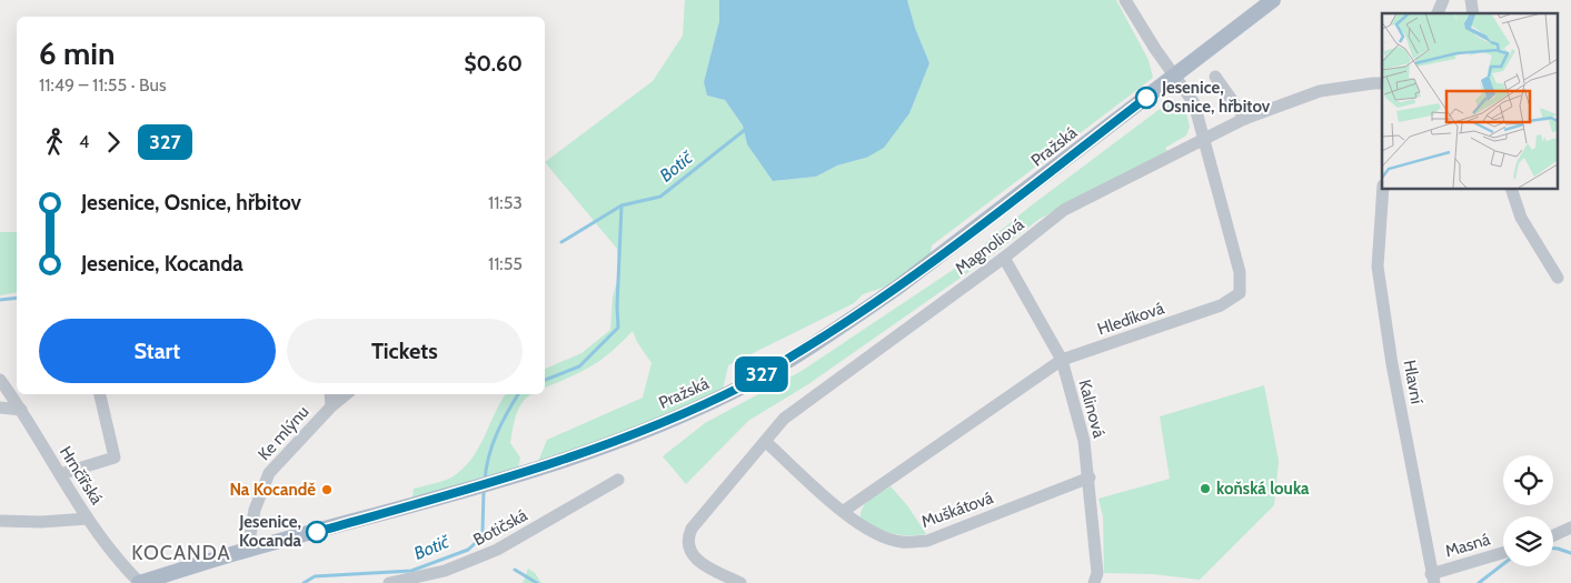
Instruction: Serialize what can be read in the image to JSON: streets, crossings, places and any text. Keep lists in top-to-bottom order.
{
  "streets": {
    "main road": ["Pražská"],
    "street": [
      "Magnoliová",
      "Hledíková",
      "Hlavní",
      "Kalinová",
      "Ke mlýnu",
      "Hrnčířská",
      "Muškátová",
      "Botičská",
      "Masná"
    ]
  },
  "crossings": [
    ["Pražská", "Hledíková"],
    ["Pražská", "Ke mlýnu"],
    ["Pražská", "Hrnčířská"],
    ["Magnoliová", "Hledíková"],
    ["Magnoliová", "Kalinová"],
    ["Magnoliová", "Muškátová"],
    ["Hledíková", "Kalinová"],
    ["Hledíková", "Muškátová"],
    ["Hlavní", "Masná"],
    ["Kalinová", "Muškátová"]
  ],
  "districts": ["KOCANDA"],
  "water": ["Botič"],
  "places": [
    "Jesenice, Osnice, hřbitov",
    "koňská louka",
    "Na Kocandě",
    "Jesenice, Kocanda"
  ],
  "lines": ["bus line 327"],
  "page": {
    "on_map": "327",
    "heading": ["6 min", "11:49 – 11:55 · Bus", "$0.60"],
    "legs": ["4", "327"],
    "list": [
      {
        "name": "Jesenice, Osnice, hřbitov",
        "value": "11:53"
      },
      {
        "name": "Jesenice, Kocanda",
        "value": "11:55"
      }
    ],
    "buttons": ["Start", "Tickets"]
  }
}
